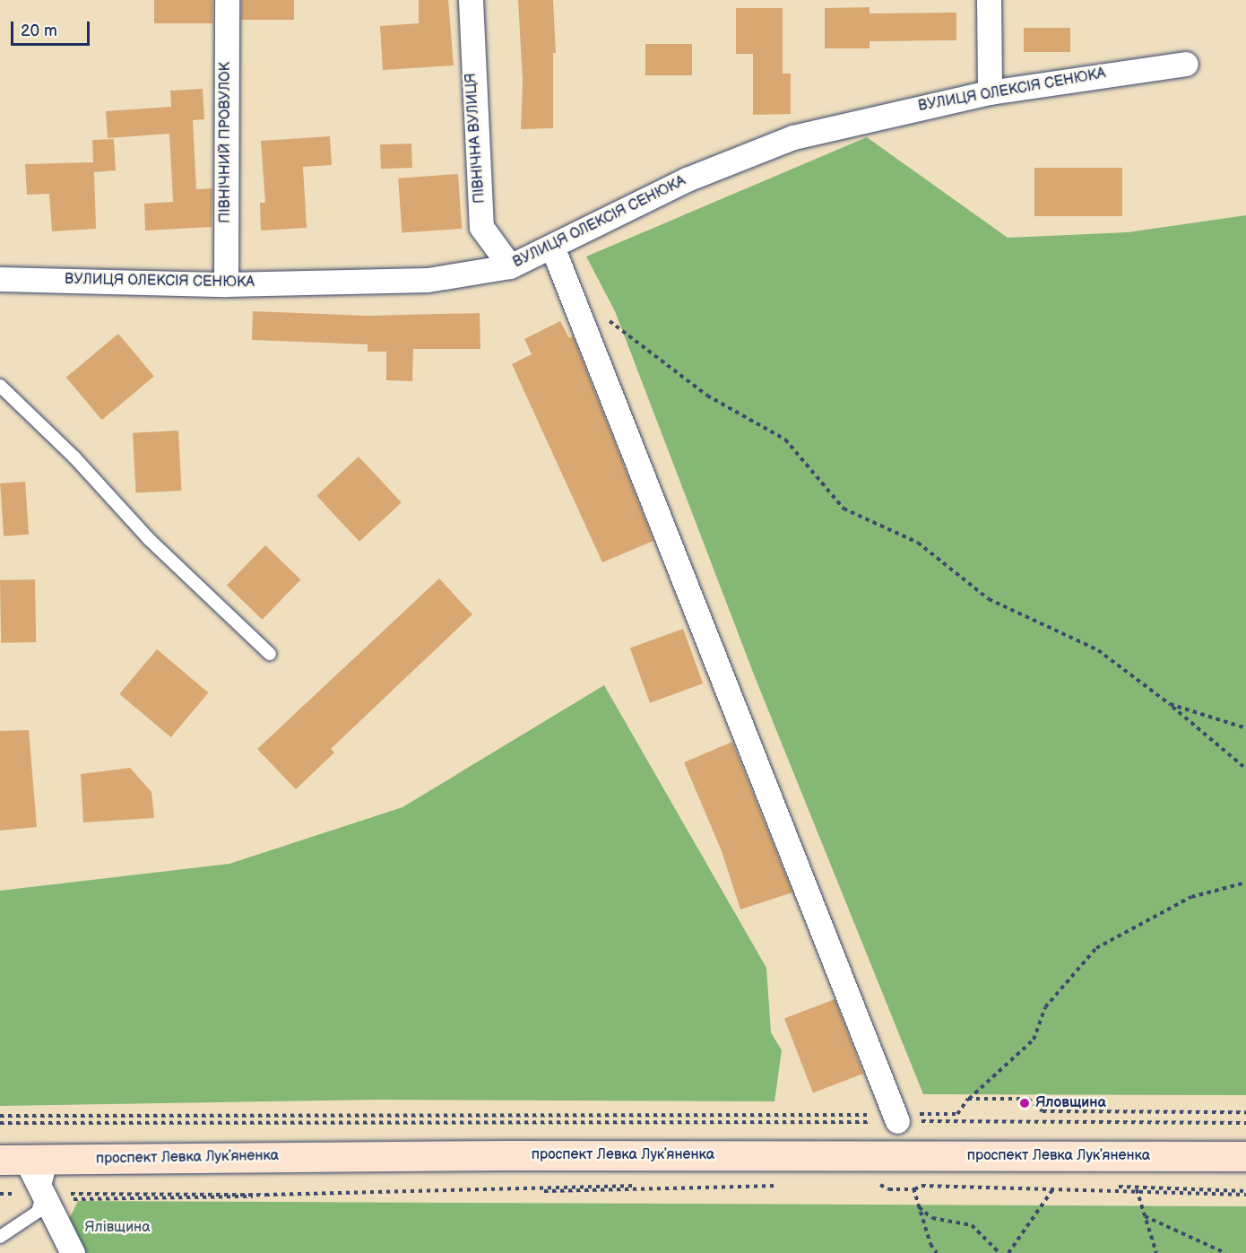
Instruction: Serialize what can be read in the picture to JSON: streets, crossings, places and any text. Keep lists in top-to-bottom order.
{
  "streets": {
    "main road": ["проспект Левка Лукʼяненка"],
    "street": ["ВУЛИЦЯ ОЛЕКСІЯ СЕНЮКА", "ПІВНІЧНА ВУЛИЦЯ", "ПІВНІЧНИЙ ПРОВУЛОК"]
  },
  "crossings": [
    ["ВУЛИЦЯ ОЛЕКСІЯ СЕНЮКА", "ПІВНІЧНА ВУЛИЦЯ"],
    ["ВУЛИЦЯ ОЛЕКСІЯ СЕНЮКА", "ПІВНІЧНИЙ ПРОВУЛОК"]
  ],
  "parks": ["Ялівщина"],
  "places": ["Яловщина"],
  "scale_bar": "20 m"
}
